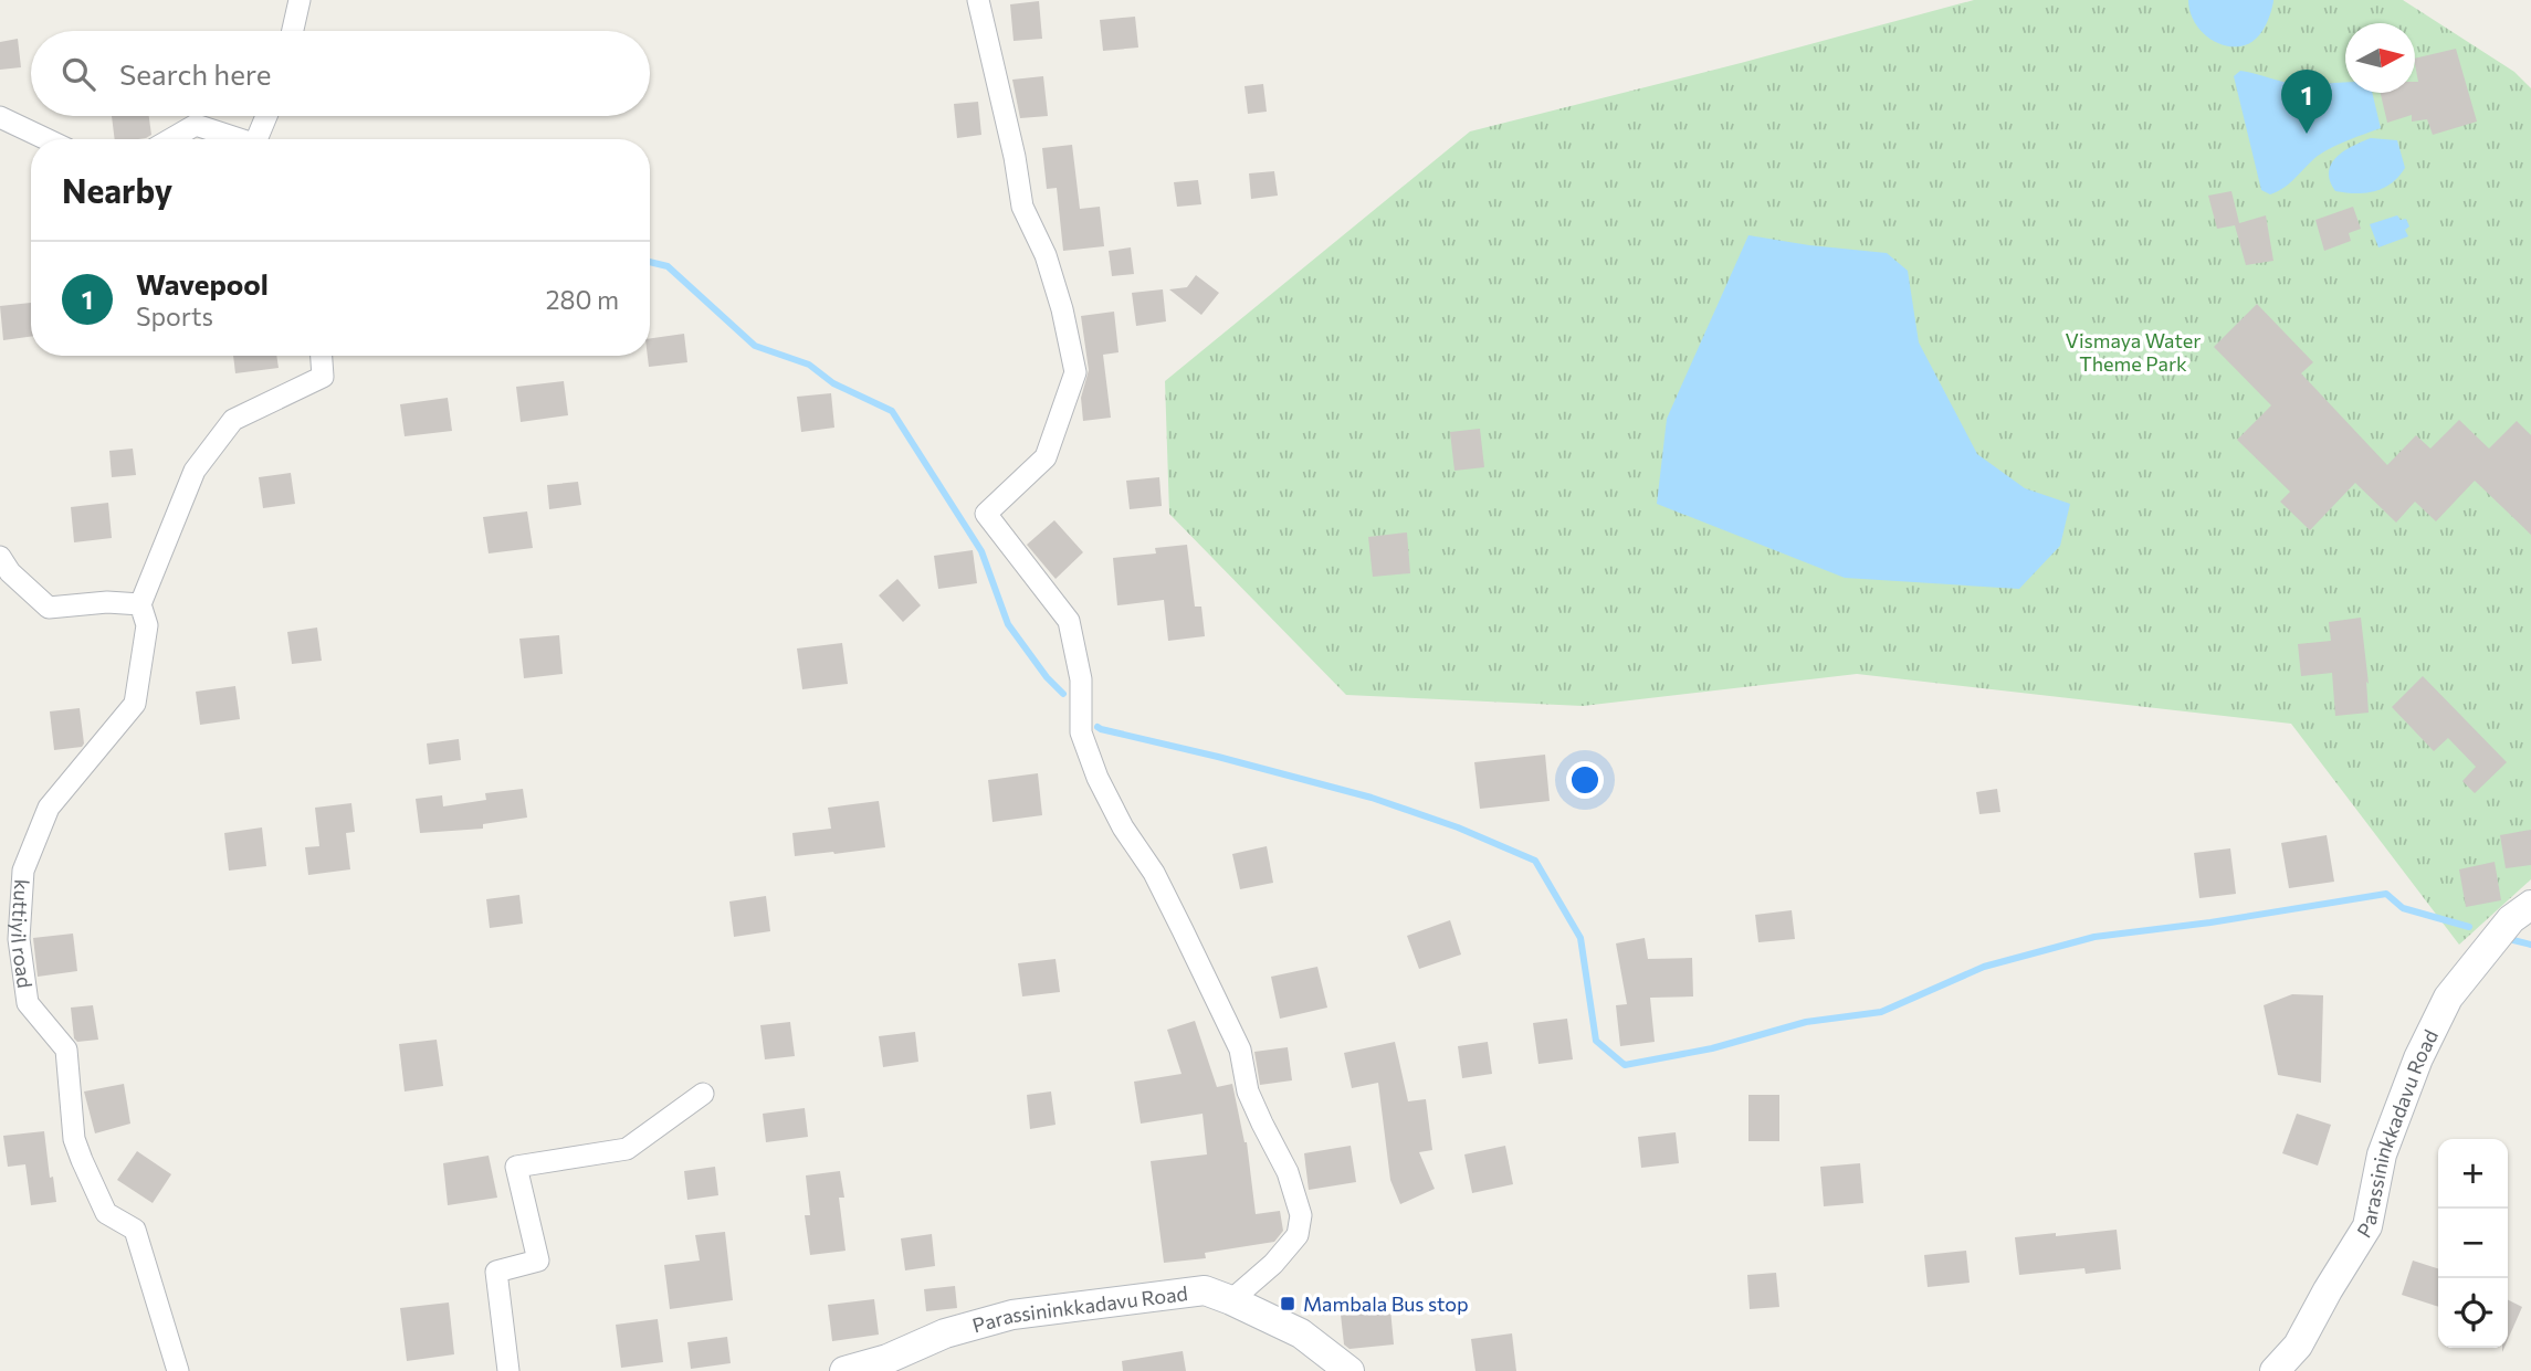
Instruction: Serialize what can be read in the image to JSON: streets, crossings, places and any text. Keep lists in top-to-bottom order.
{
  "streets": {
    "main road": ["Parassininkkadavu Road"],
    "street": ["kuttiyil road"]
  },
  "parks": ["Vismaya Water Theme Park"],
  "places": {
    "transit": ["Mambala Bus stop"]
  },
  "north": "right",
  "page": {
    "search": "Search here",
    "pins": "1",
    "heading": "Nearby",
    "list": [
      {
        "mark": "1",
        "name": "Wavepool",
        "note": "Sports",
        "value": "280 m"
      }
    ],
    "map_buttons": ["+", "−"]
  }
}
